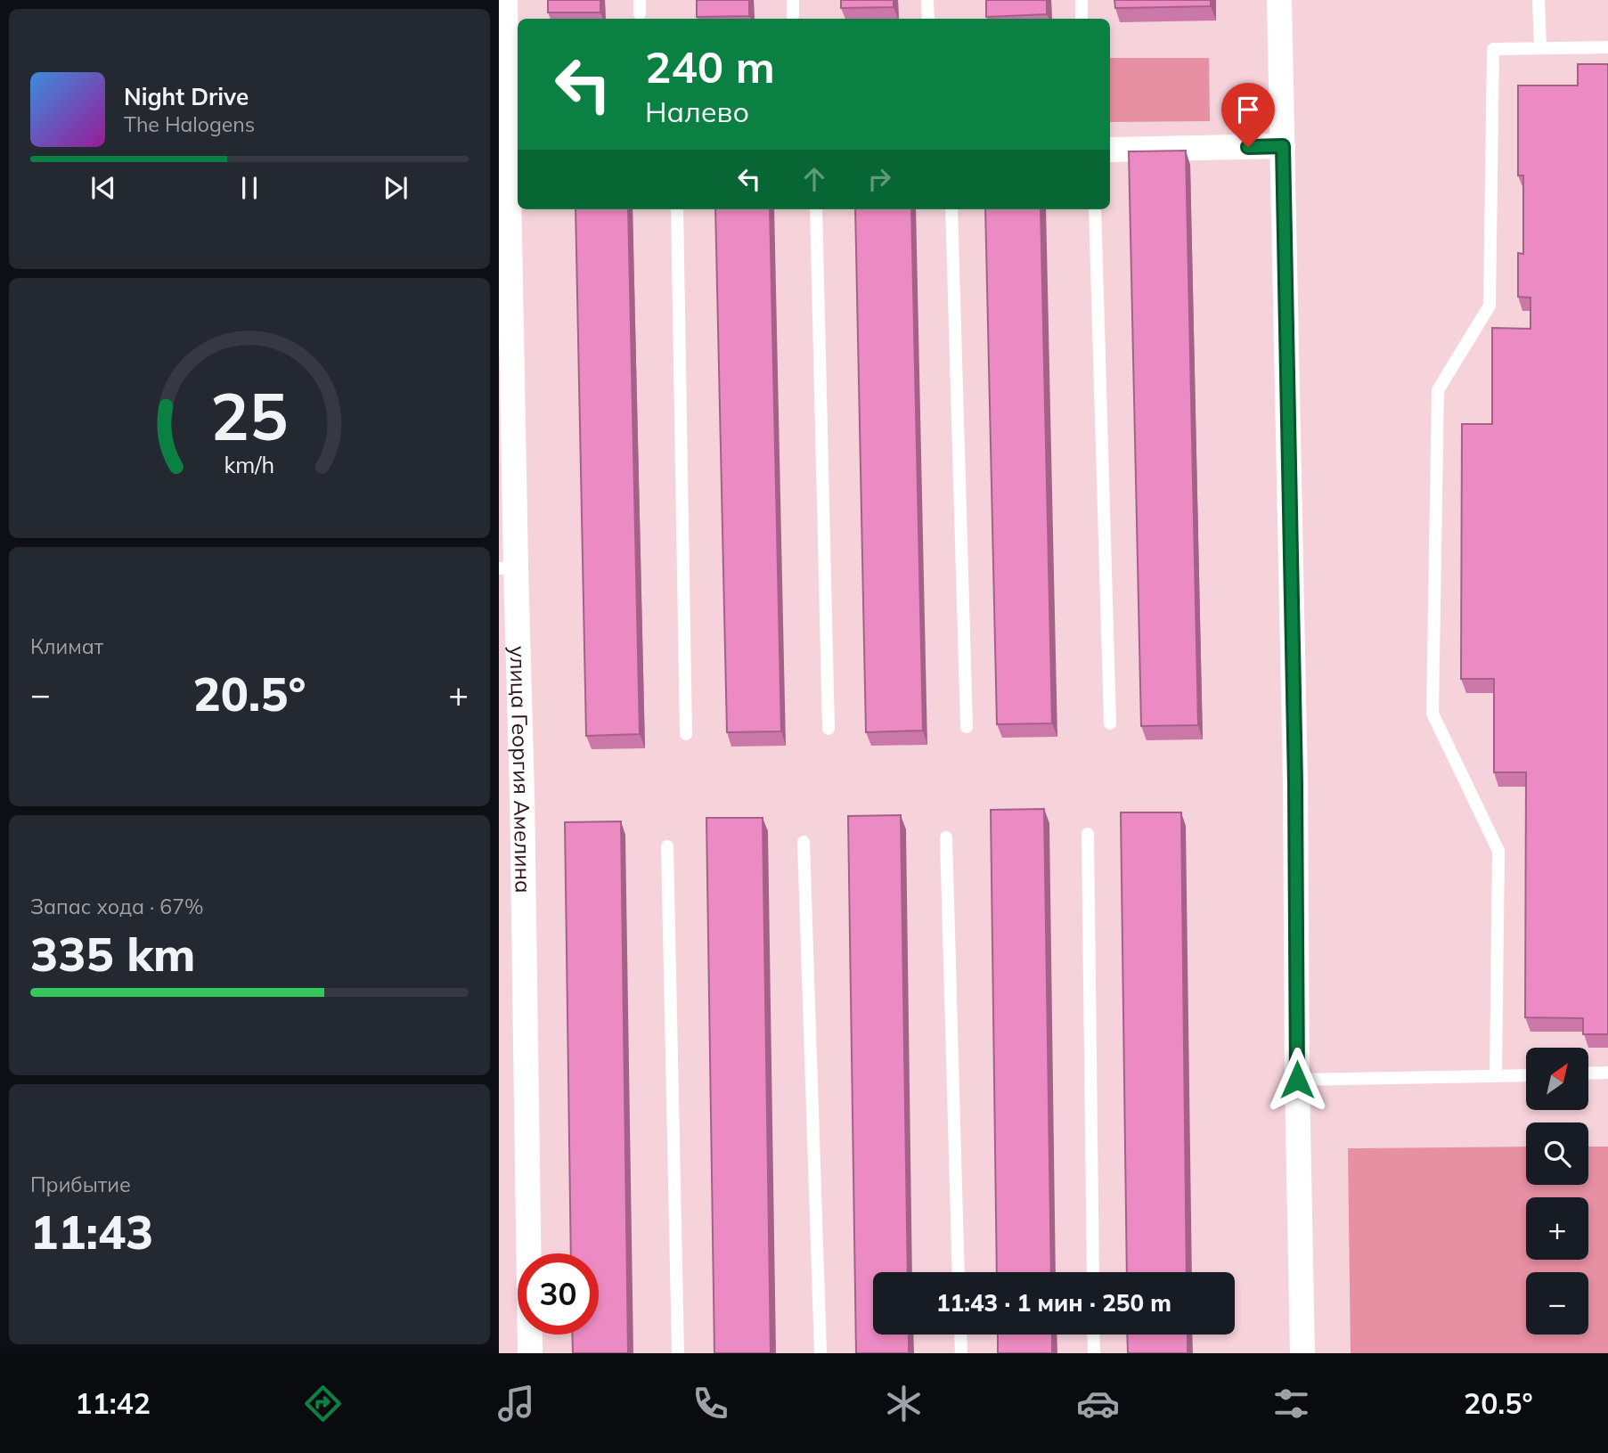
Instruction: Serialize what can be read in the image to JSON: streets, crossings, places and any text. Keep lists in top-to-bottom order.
{
  "streets": {
    "street": ["улица Георгия Амелина"]
  },
  "north": "top right",
  "page": {
    "turn": ["240 m", "Налево"],
    "song": ["Night Drive", "The Halogens"],
    "tile": [
      "Климат",
      ["Запас хода · 67%", "335 km"],
      ["Прибытие", "11:43"]
    ],
    "heat": ["−", "20.5°", "+"],
    "map_buttons": ["+", "−"],
    "limit": "30",
    "trip": "11:43 · 1 мин · 250 m",
    "tabs": ["11:42", "20.5°"],
    "gauge": ["25", "km/h"]
  }
}
